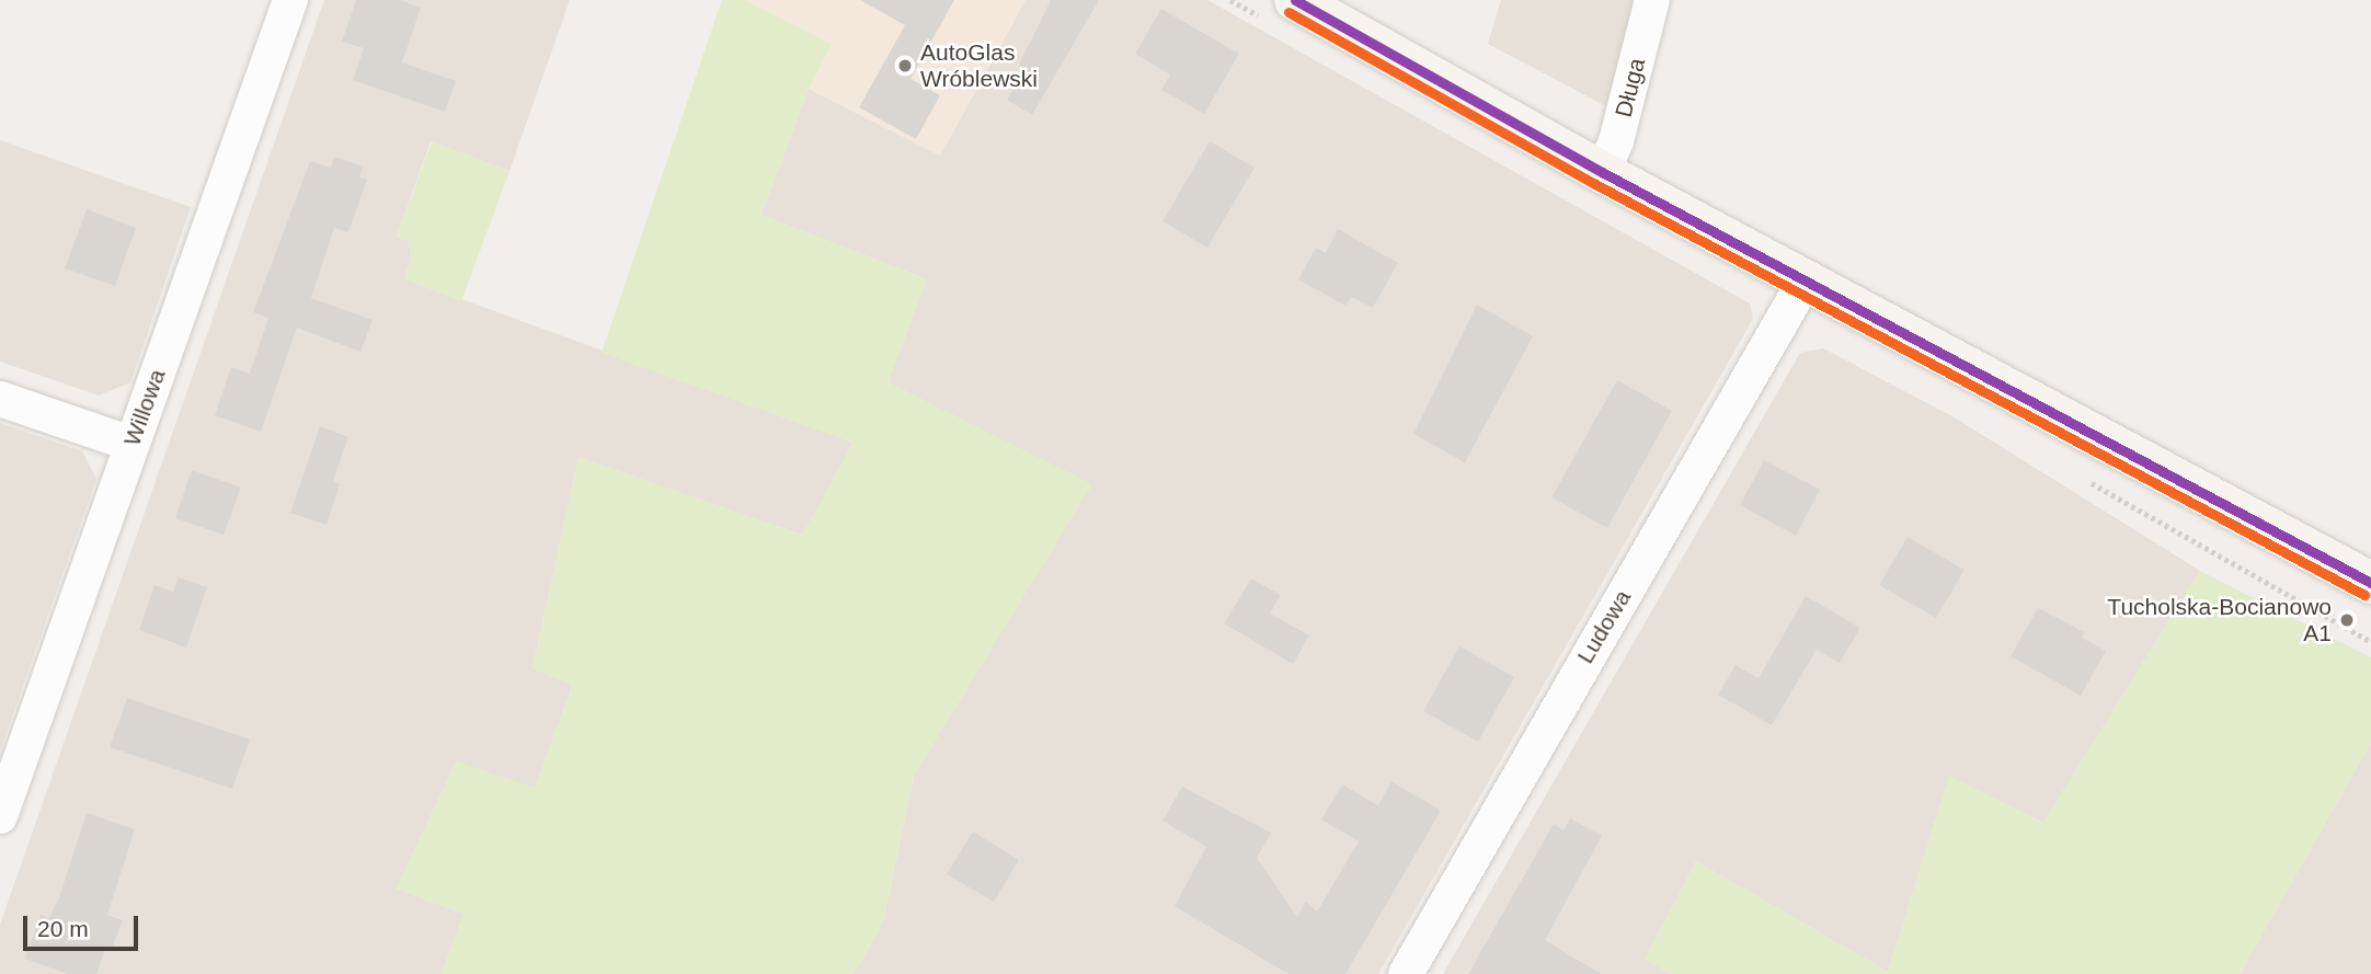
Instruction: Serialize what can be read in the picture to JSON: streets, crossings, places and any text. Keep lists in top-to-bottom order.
{
  "streets": {
    "street": ["Długa", "Willowa", "Ludowa"]
  },
  "places": ["AutoGlas Wróblewski", "Tucholska-Bocianowo A1"],
  "scale_bar": "20 m"
}
